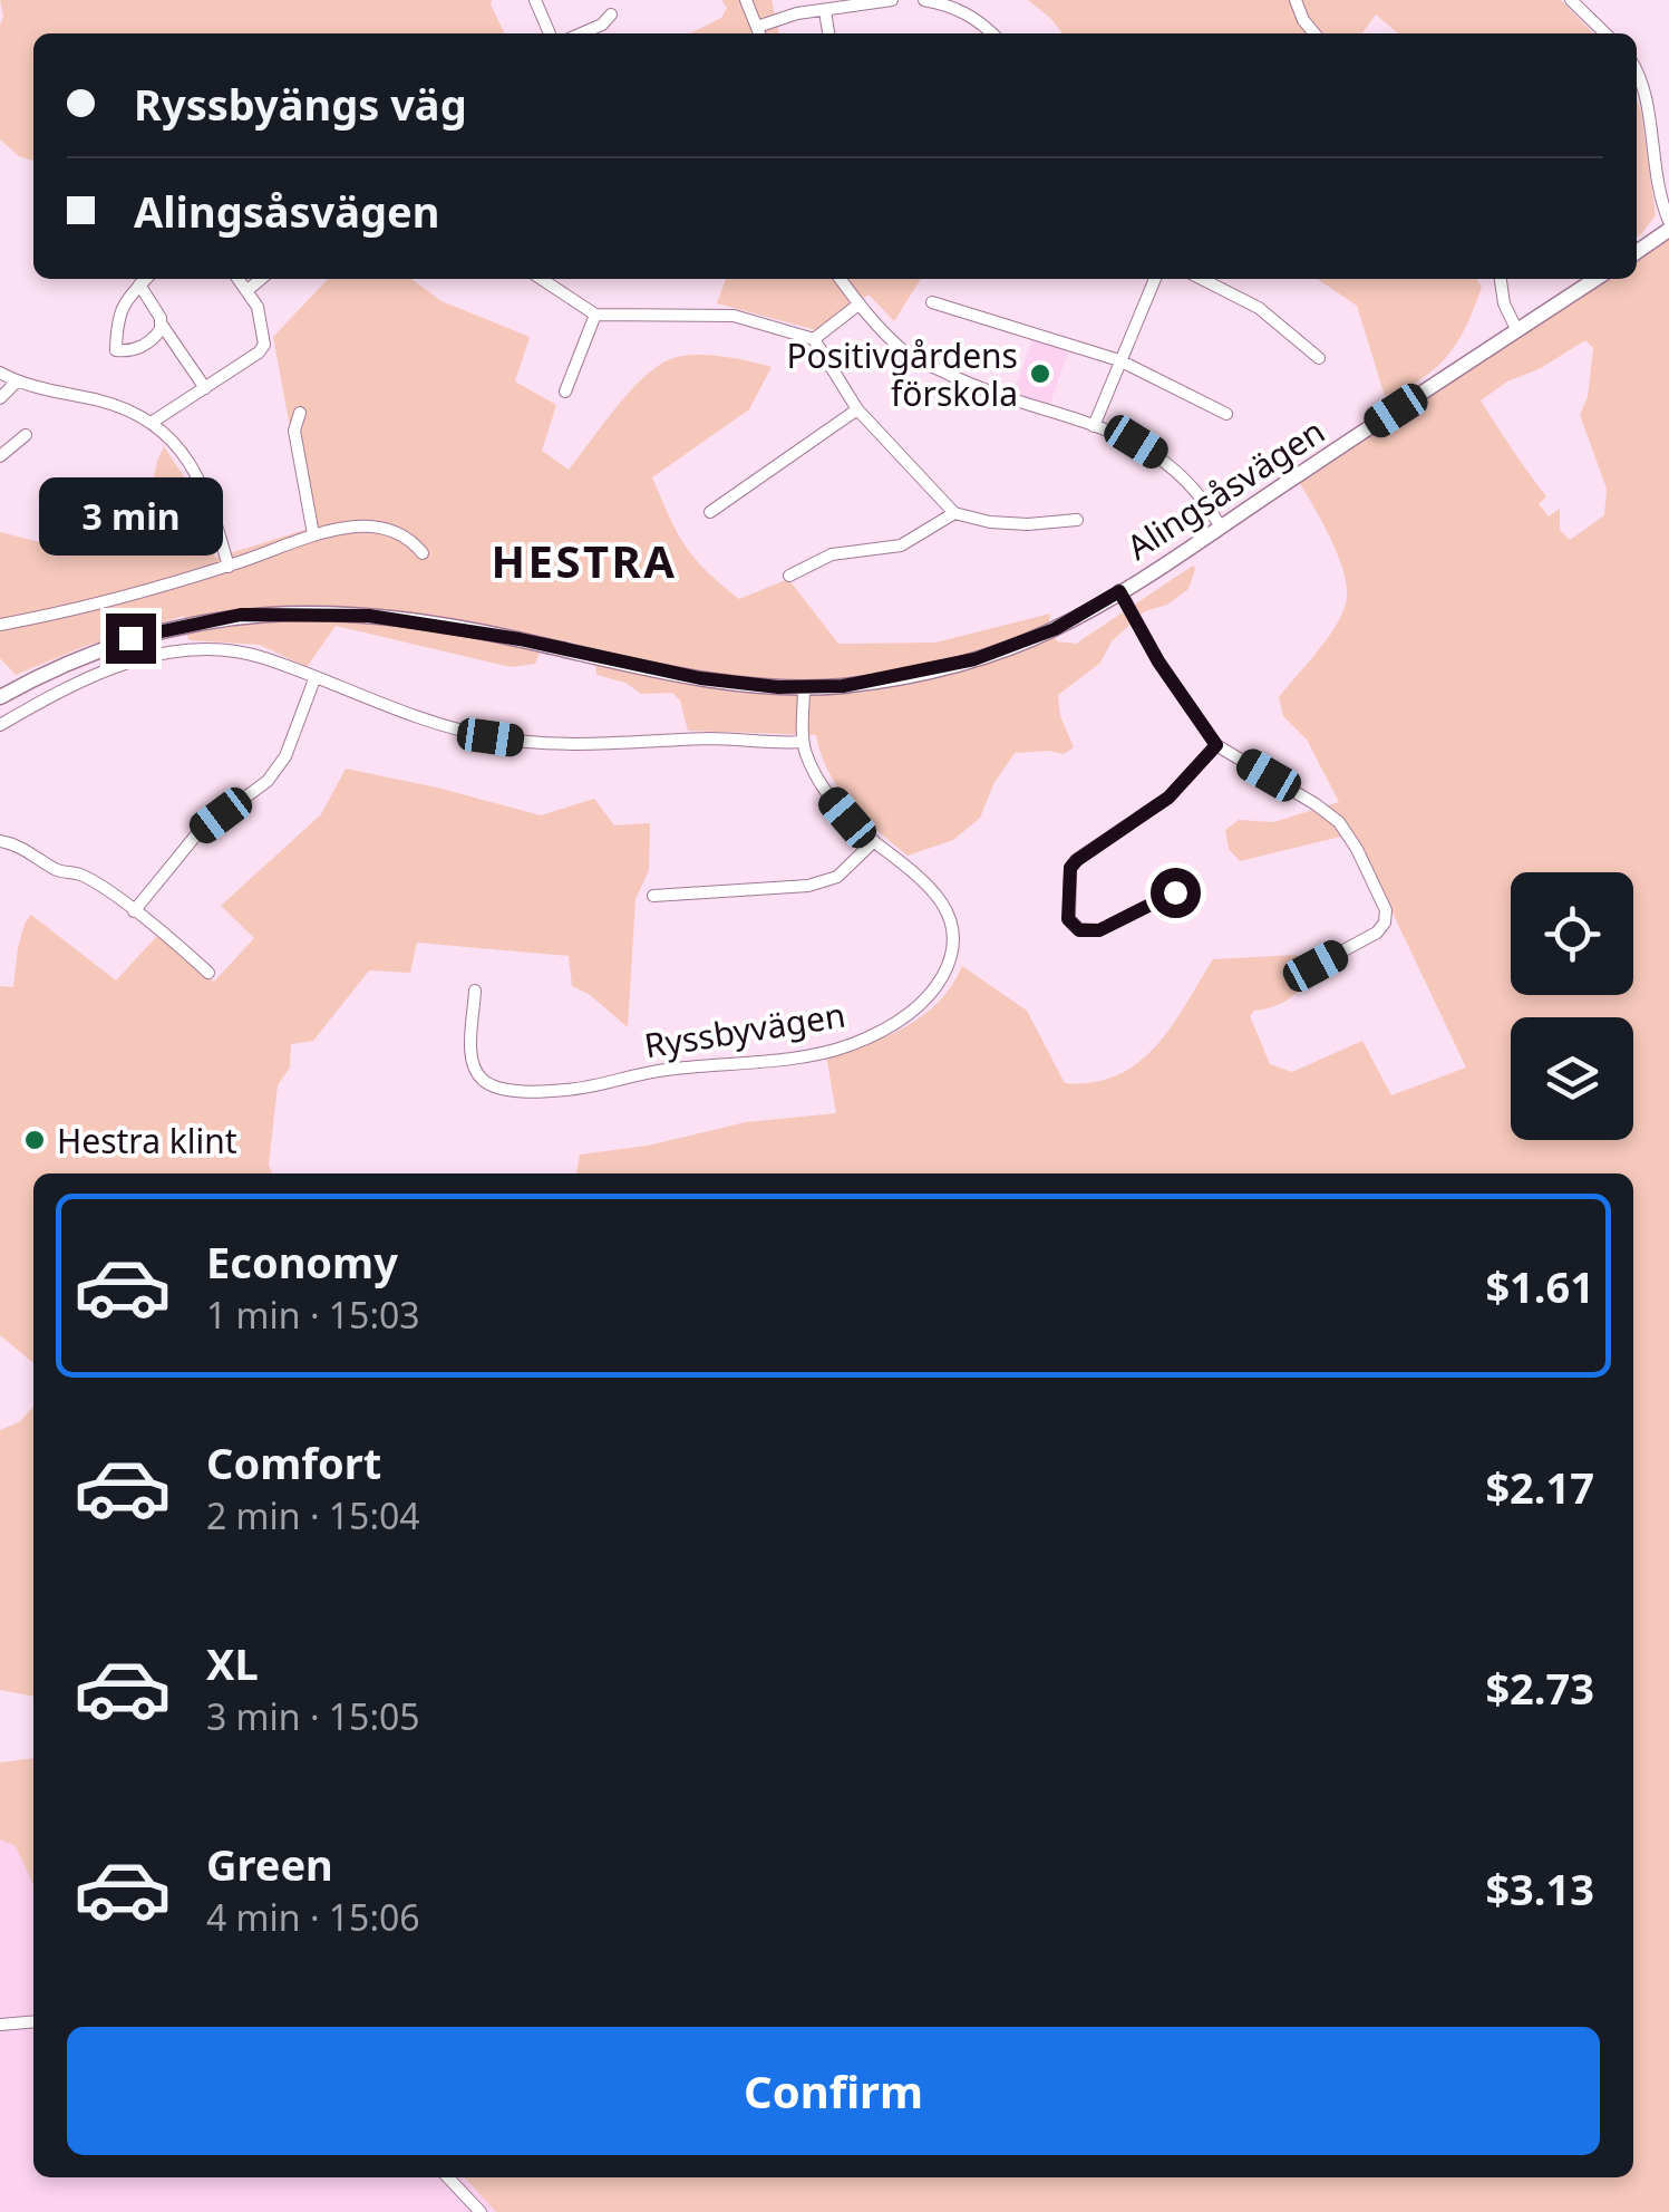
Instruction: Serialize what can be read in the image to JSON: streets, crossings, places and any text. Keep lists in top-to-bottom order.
{
  "streets": {
    "main road": ["Alingsåsvägen"],
    "street": ["Ryssbyvägen"]
  },
  "crossings": [
    ["Alingsåsvägen", "Ryssbyvägen"]
  ],
  "districts": ["HESTRA"],
  "places": ["Positivgårdens förskola", "Hestra klint"],
  "page": {
    "banner": ["Ryssbyängs väg", "Alingsåsvägen"],
    "bubble": "3 min",
    "list": [
      {
        "name": "Economy",
        "note": "1 min · 15:03",
        "value": "$1.61"
      },
      {
        "name": "Comfort",
        "note": "2 min · 15:04",
        "value": "$2.17"
      },
      {
        "name": "XL",
        "note": "3 min · 15:05",
        "value": "$2.73"
      },
      {
        "name": "Green",
        "note": "4 min · 15:06",
        "value": "$3.13"
      }
    ],
    "buttons": "Confirm"
  }
}
